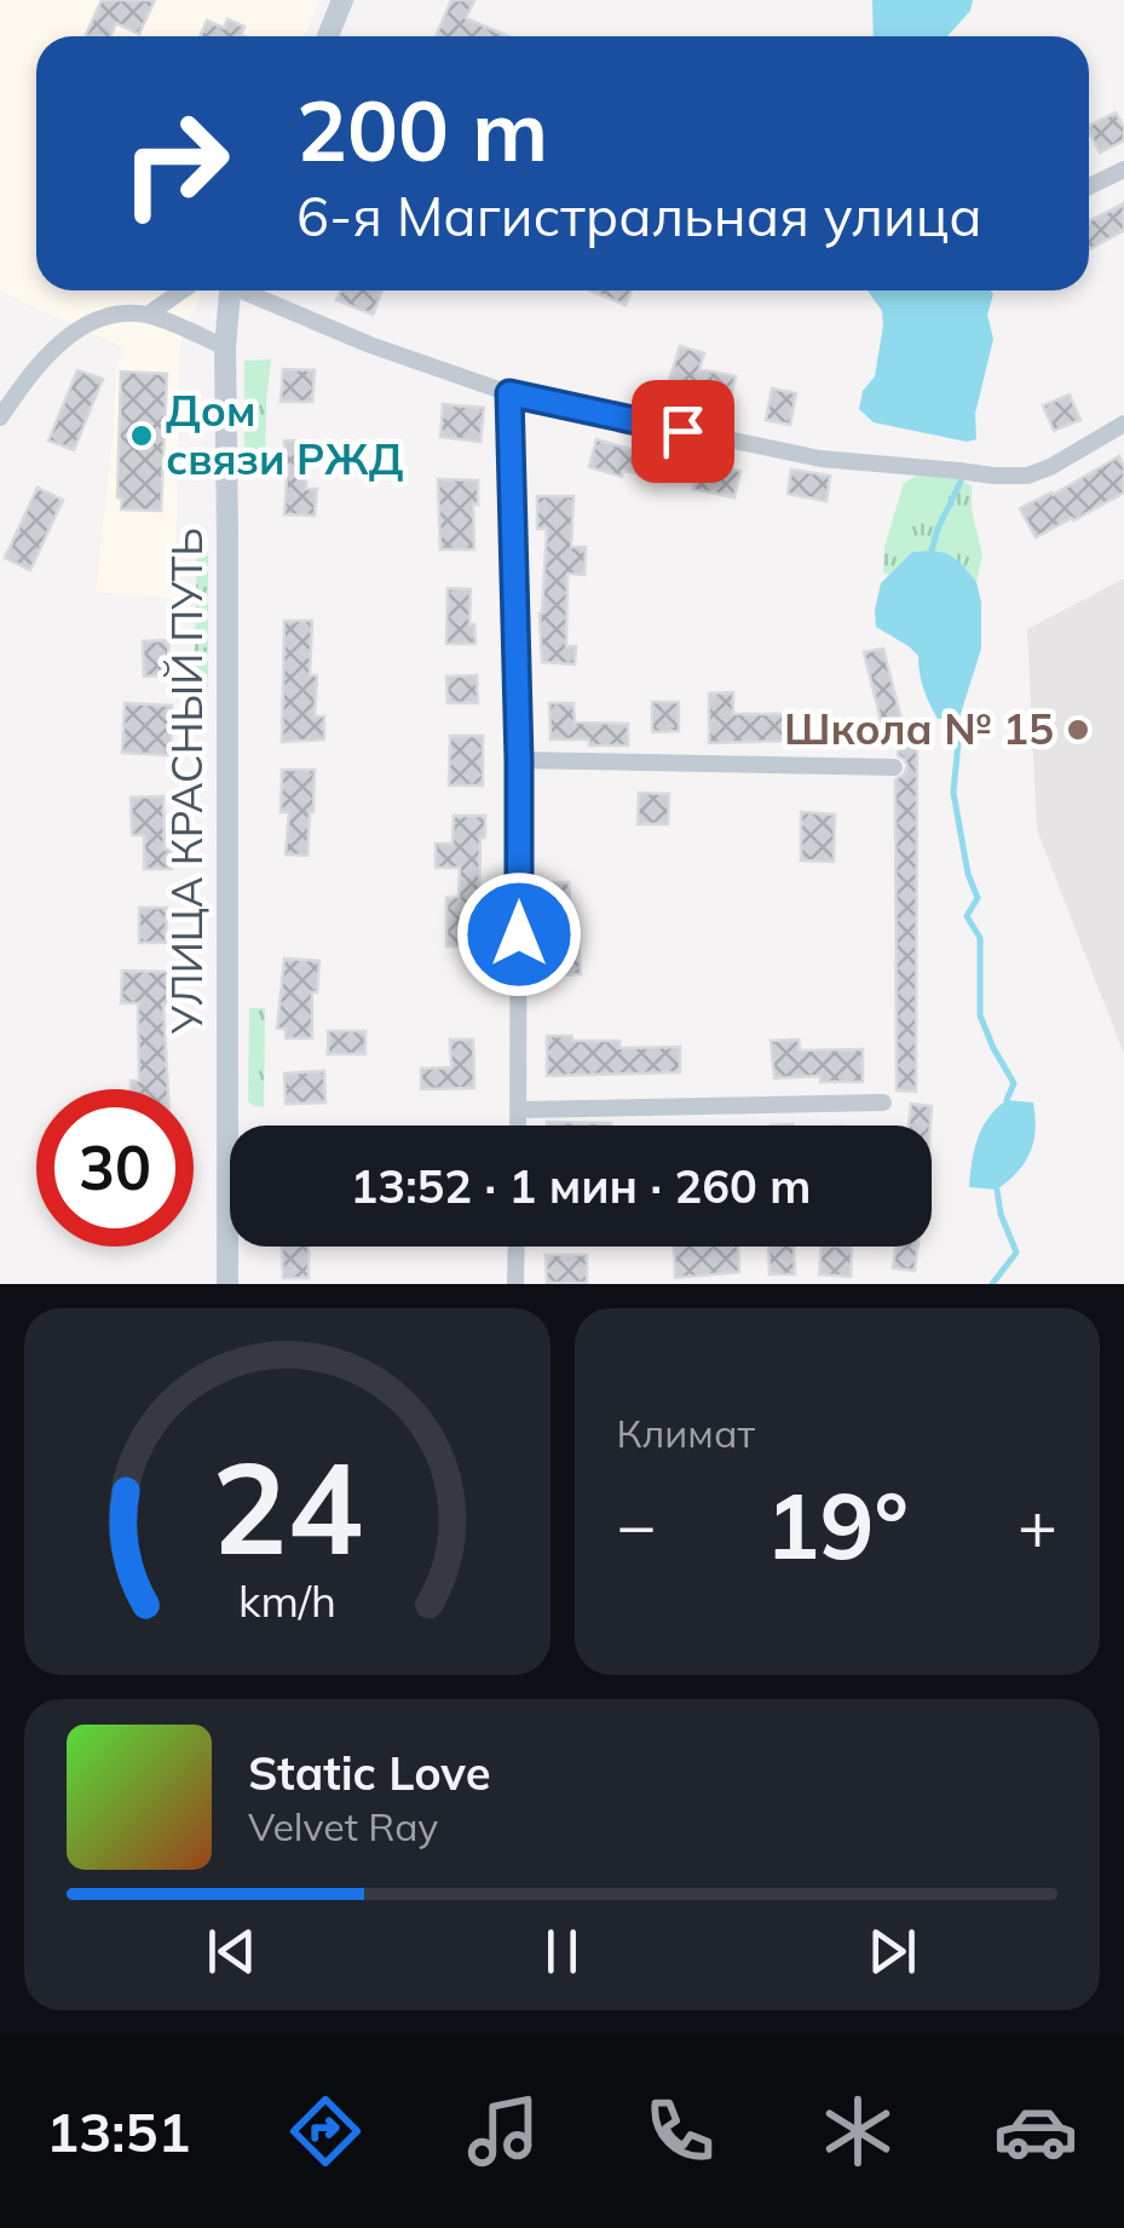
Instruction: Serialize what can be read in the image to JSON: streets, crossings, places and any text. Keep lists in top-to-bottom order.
{
  "streets": {
    "main road": ["УЛИЦА КРАСНЫЙ ПУТЬ"]
  },
  "places": ["Дом связи РЖД", "Школа № 15"],
  "page": {
    "turn": ["200 m", "6-я Магистральная улица"],
    "limit": "30",
    "trip": "13:52 · 1 мин · 260 m",
    "tile": "Климат",
    "heat": ["−", "19°", "+"],
    "song": ["Static Love", "Velvet Ray"],
    "tabs": "13:51",
    "gauge": ["24", "km/h"]
  }
}
